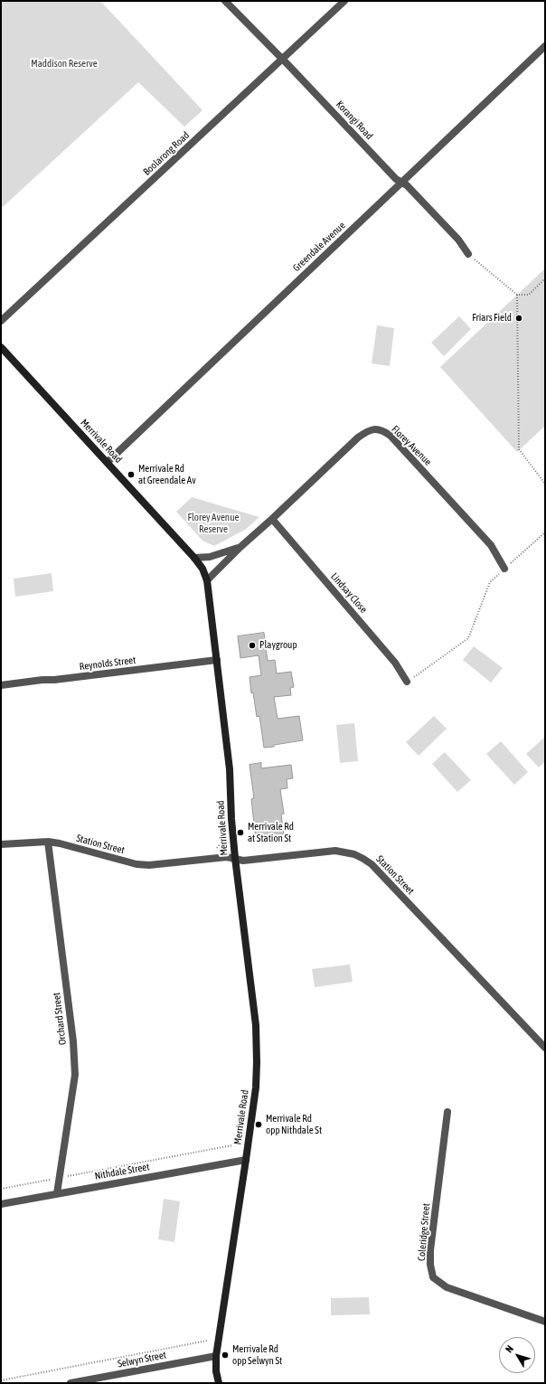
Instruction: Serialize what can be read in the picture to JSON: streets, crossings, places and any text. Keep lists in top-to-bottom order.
{
  "streets": {
    "street": [
      "Korangi Road",
      "Boolarong Road",
      "Greendale Avenue",
      "Merrivale Road",
      "Florey Avenue",
      "Lindsay Close",
      "Reynolds Street",
      "Station Street",
      "Orchard Street",
      "Nithdale Street",
      "Coleridge Street",
      "Selwyn Street"
    ]
  },
  "crossings": [
    ["Korangi Road", "Boolarong Road"],
    ["Korangi Road", "Greendale Avenue"],
    ["Greendale Avenue", "Merrivale Road"],
    ["Merrivale Road", "Florey Avenue"],
    ["Merrivale Road", "Reynolds Street"],
    ["Merrivale Road", "Station Street"],
    ["Merrivale Road", "Nithdale Street"],
    ["Merrivale Road", "Selwyn Street"],
    ["Florey Avenue", "Lindsay Close"],
    ["Station Street", "Orchard Street"],
    ["Orchard Street", "Nithdale Street"]
  ],
  "parks": ["Maddison Reserve", "Florey Avenue Reserve"],
  "places": [
    "Friars Field",
    "Merrivale Rd at Greendale Av",
    "Playgroup",
    "Merrivale Rd at Station St",
    "Merrivale Rd opp Nithdale St",
    "Merrivale Rd opp Selwyn St"
  ],
  "north": "top left"
}
